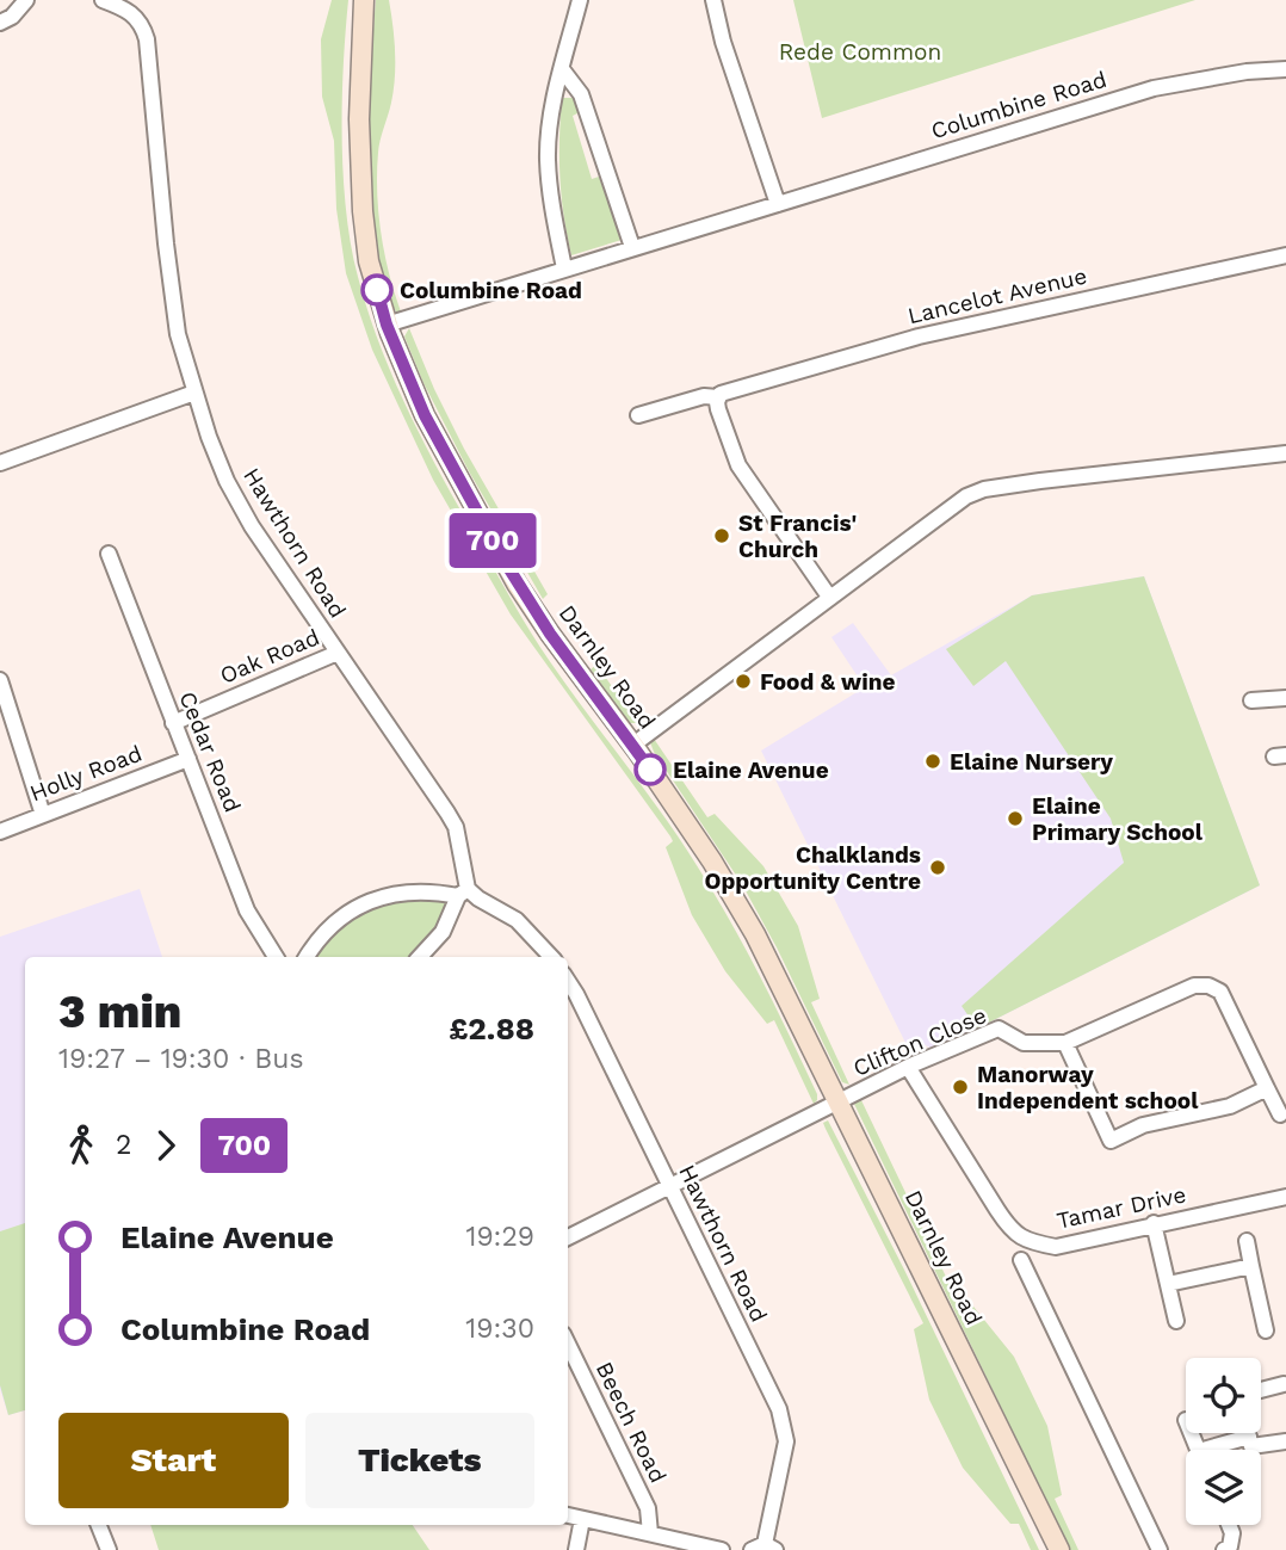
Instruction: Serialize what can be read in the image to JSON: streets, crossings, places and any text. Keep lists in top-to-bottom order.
{
  "streets": {
    "street": [
      "Columbine Road",
      "Lancelot Avenue",
      "Hawthorn Road",
      "Oak Road",
      "Darnley Road",
      "Cedar Road",
      "Holly Road",
      "Clifton Close",
      "Tamar Drive",
      "Beech Road"
    ]
  },
  "crossings": [
    ["Columbine Road", "Darnley Road"],
    ["Hawthorn Road", "Oak Road"],
    ["Hawthorn Road", "Clifton Close"],
    ["Oak Road", "Cedar Road"],
    ["Darnley Road", "Clifton Close"],
    ["Cedar Road", "Holly Road"],
    ["Clifton Close", "Tamar Drive"]
  ],
  "parks": ["Rede Common"],
  "places": [
    "Columbine Road",
    "St Francis' Church",
    "Food & wine",
    "Elaine Nursery",
    "Elaine Avenue",
    "Elaine Primary School",
    "Chalklands Opportunity Centre",
    "Manorway Independent school"
  ],
  "lines": ["bus line 700"],
  "page": {
    "on_map": "700",
    "heading": ["3 min", "19:27 – 19:30 · Bus", "£2.88"],
    "legs": ["2", "700"],
    "list": [
      {
        "name": "Elaine Avenue",
        "value": "19:29"
      },
      {
        "name": "Columbine Road",
        "value": "19:30"
      }
    ],
    "buttons": ["Start", "Tickets"]
  }
}
